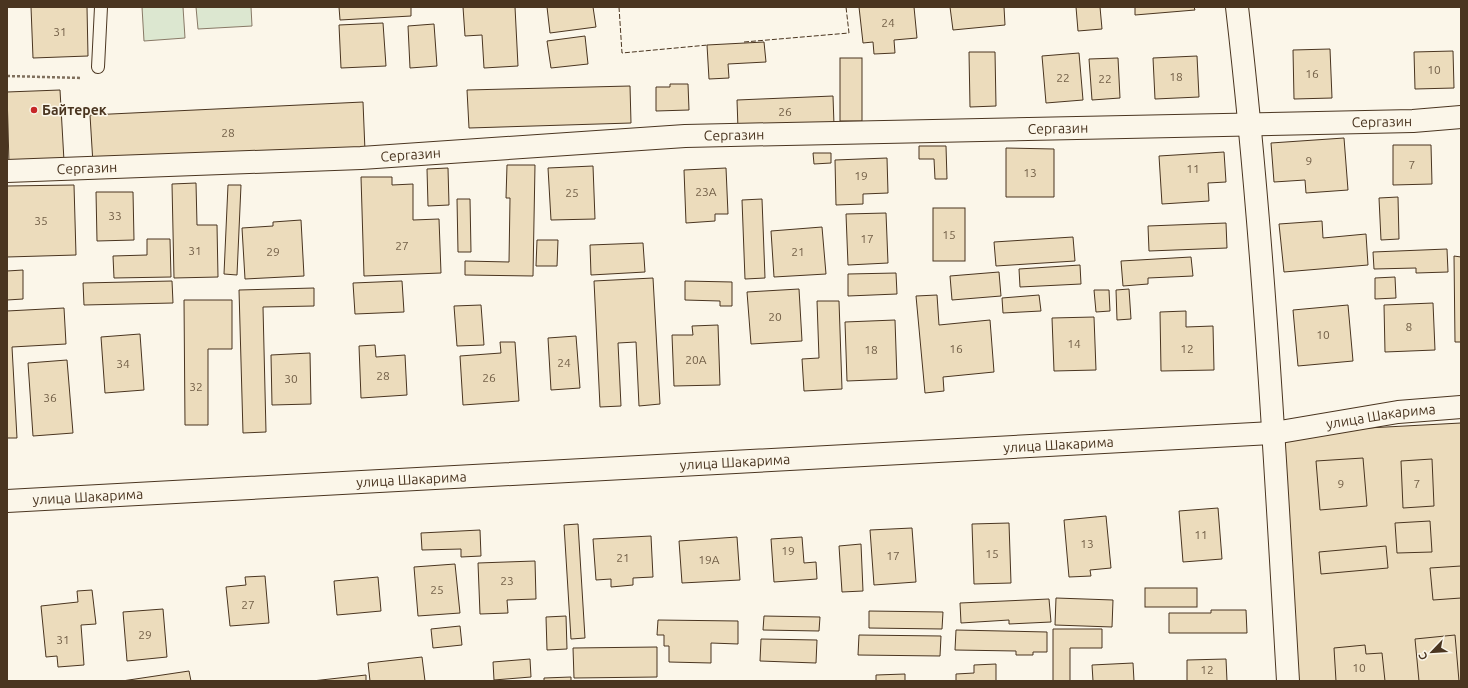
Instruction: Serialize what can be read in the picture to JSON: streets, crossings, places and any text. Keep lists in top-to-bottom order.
{
  "streets": {
    "street": ["Сергазин", "улица Шакарима"]
  },
  "places": ["Байтерек"],
  "house_numbers": [
    "24",
    "31",
    "10",
    "16",
    "18",
    "22",
    "22",
    "26",
    "28",
    "9",
    "7",
    "11",
    "13",
    "19",
    "23А",
    "25",
    "33",
    "35",
    "15",
    "17",
    "27",
    "31",
    "29",
    "21",
    "20",
    "8",
    "10",
    "14",
    "16",
    "12",
    "18",
    "20А",
    "24",
    "34",
    "28",
    "26",
    "30",
    "32",
    "36",
    "9",
    "7",
    "11",
    "13",
    "19",
    "15",
    "17",
    "21",
    "19А",
    "23",
    "25",
    "27",
    "29",
    "31",
    "10",
    "12"
  ],
  "north": "bottom left"
}
